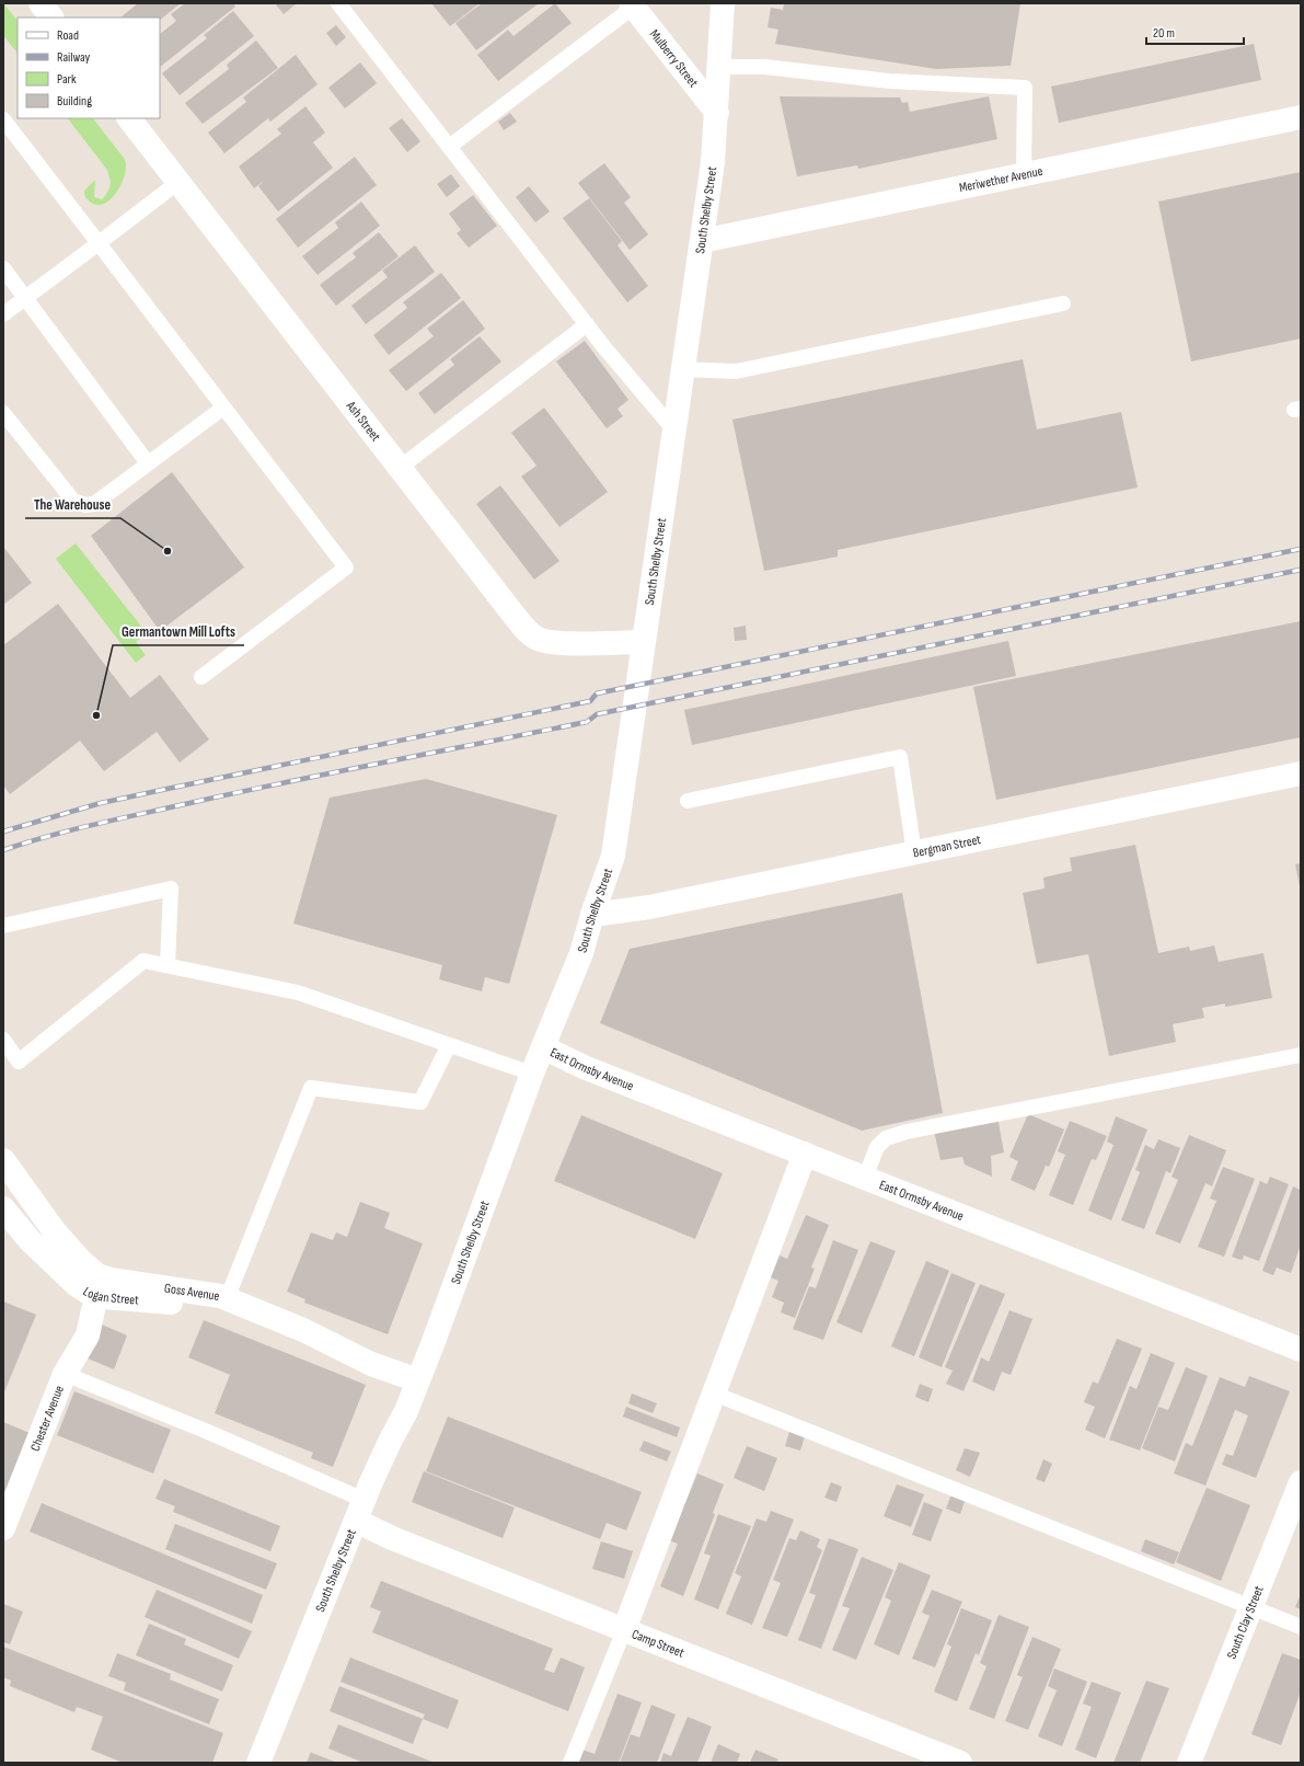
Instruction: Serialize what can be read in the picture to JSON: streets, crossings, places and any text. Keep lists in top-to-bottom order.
{
  "streets": {
    "street": [
      "Mulberry Street",
      "Meriwether Avenue",
      "South Shelby Street",
      "Ash Street",
      "Bergman Street",
      "East Ormsby Avenue",
      "Goss Avenue",
      "Logan Street",
      "Chester Avenue",
      "South Clay Street",
      "Camp Street"
    ]
  },
  "crossings": [
    ["Mulberry Street", "South Shelby Street"],
    ["Meriwether Avenue", "South Shelby Street"],
    ["South Shelby Street", "Ash Street"],
    ["South Shelby Street", "Bergman Street"],
    ["South Shelby Street", "East Ormsby Avenue"],
    ["South Shelby Street", "Goss Avenue"],
    ["South Shelby Street", "Camp Street"],
    ["Goss Avenue", "Logan Street"]
  ],
  "places": ["The Warehouse", "Germantown Mill Lofts"],
  "legend": [
    "Road",
    "Railway",
    "Park",
    "Building"
  ],
  "scale_bar": "20 m"
}
